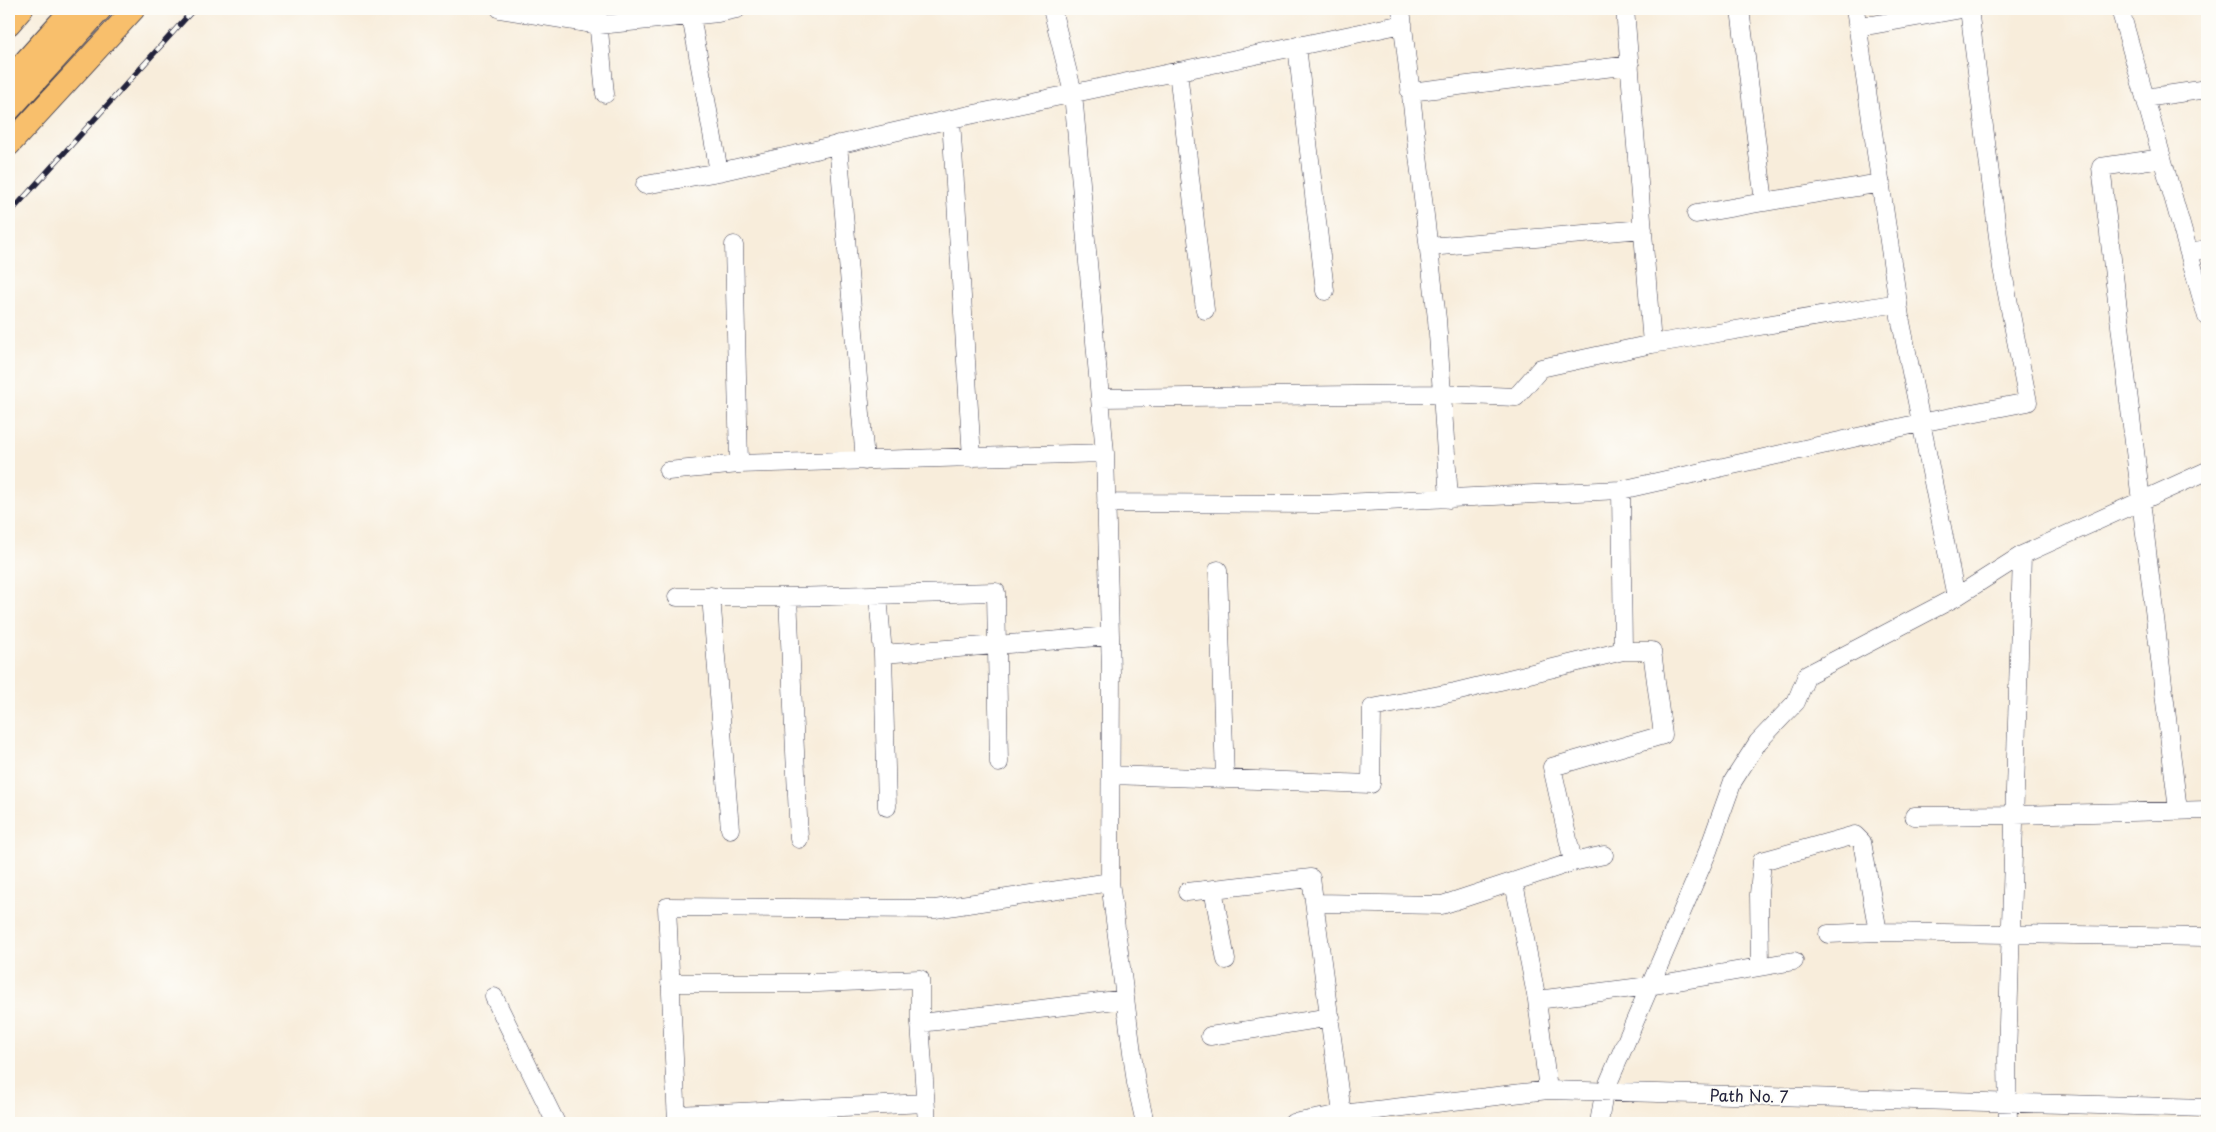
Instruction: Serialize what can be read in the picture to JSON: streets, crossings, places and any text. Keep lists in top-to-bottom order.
{
  "streets": {
    "street": ["Path No. 7"]
  }
}
